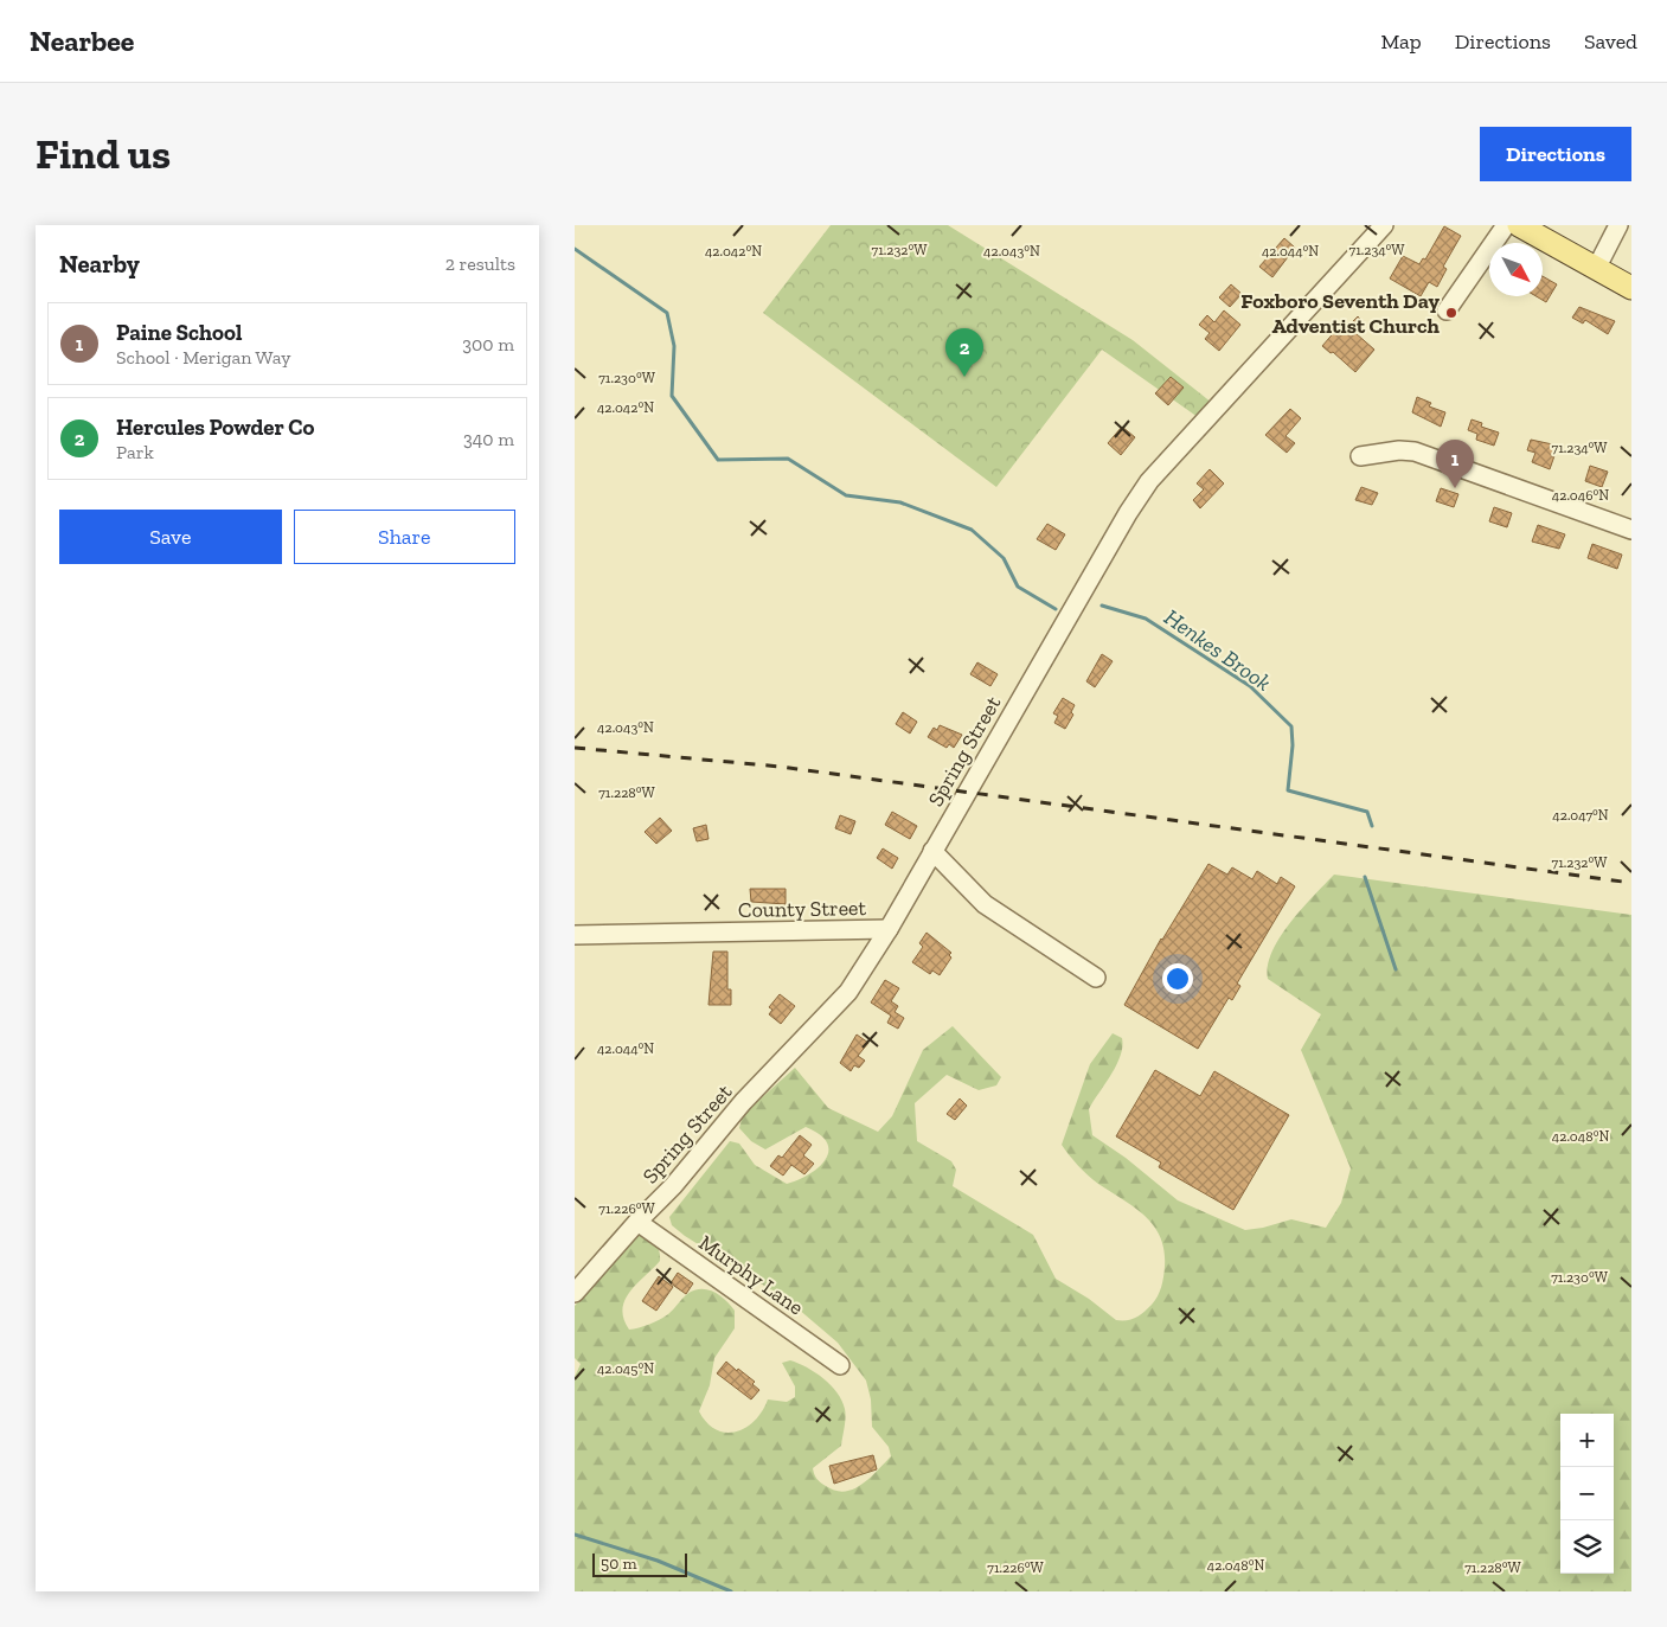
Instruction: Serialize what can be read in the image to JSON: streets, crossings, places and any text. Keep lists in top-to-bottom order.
{
  "streets": {
    "street": ["Spring Street", "County Street", "Murphy Lane"]
  },
  "crossings": [
    ["Spring Street", "County Street"],
    ["Spring Street", "Murphy Lane"]
  ],
  "water": ["Henkes Brook"],
  "places": ["Foxboro Seventh Day Adventist Church"],
  "scale_bar": "50 m",
  "north": "bottom right",
  "page": {
    "header": "Nearbee",
    "nav": ["Map", "Directions", "Saved"],
    "buttons": [
      "Directions",
      ["Save", "Share"]
    ],
    "title": "Find us",
    "heading": ["Nearby", "2 results"],
    "list": [
      {
        "mark": "1",
        "name": "Paine School",
        "note": "School · Merigan Way",
        "value": "300 m"
      },
      {
        "mark": "2",
        "name": "Hercules Powder Co",
        "note": "Park",
        "value": "340 m"
      }
    ],
    "pins": ["2", "1"],
    "map_buttons": ["+", "−"],
    "scale": "50 m"
  },
  "coordinates": [
    "71.232°W",
    "71.234°W",
    "42.042°N",
    "42.043°N",
    "42.044°N",
    "71.230°W",
    "42.046°N",
    "71.228°W",
    "42.047°N",
    "42.048°N",
    "71.226°W",
    "42.045°N"
  ]
}
